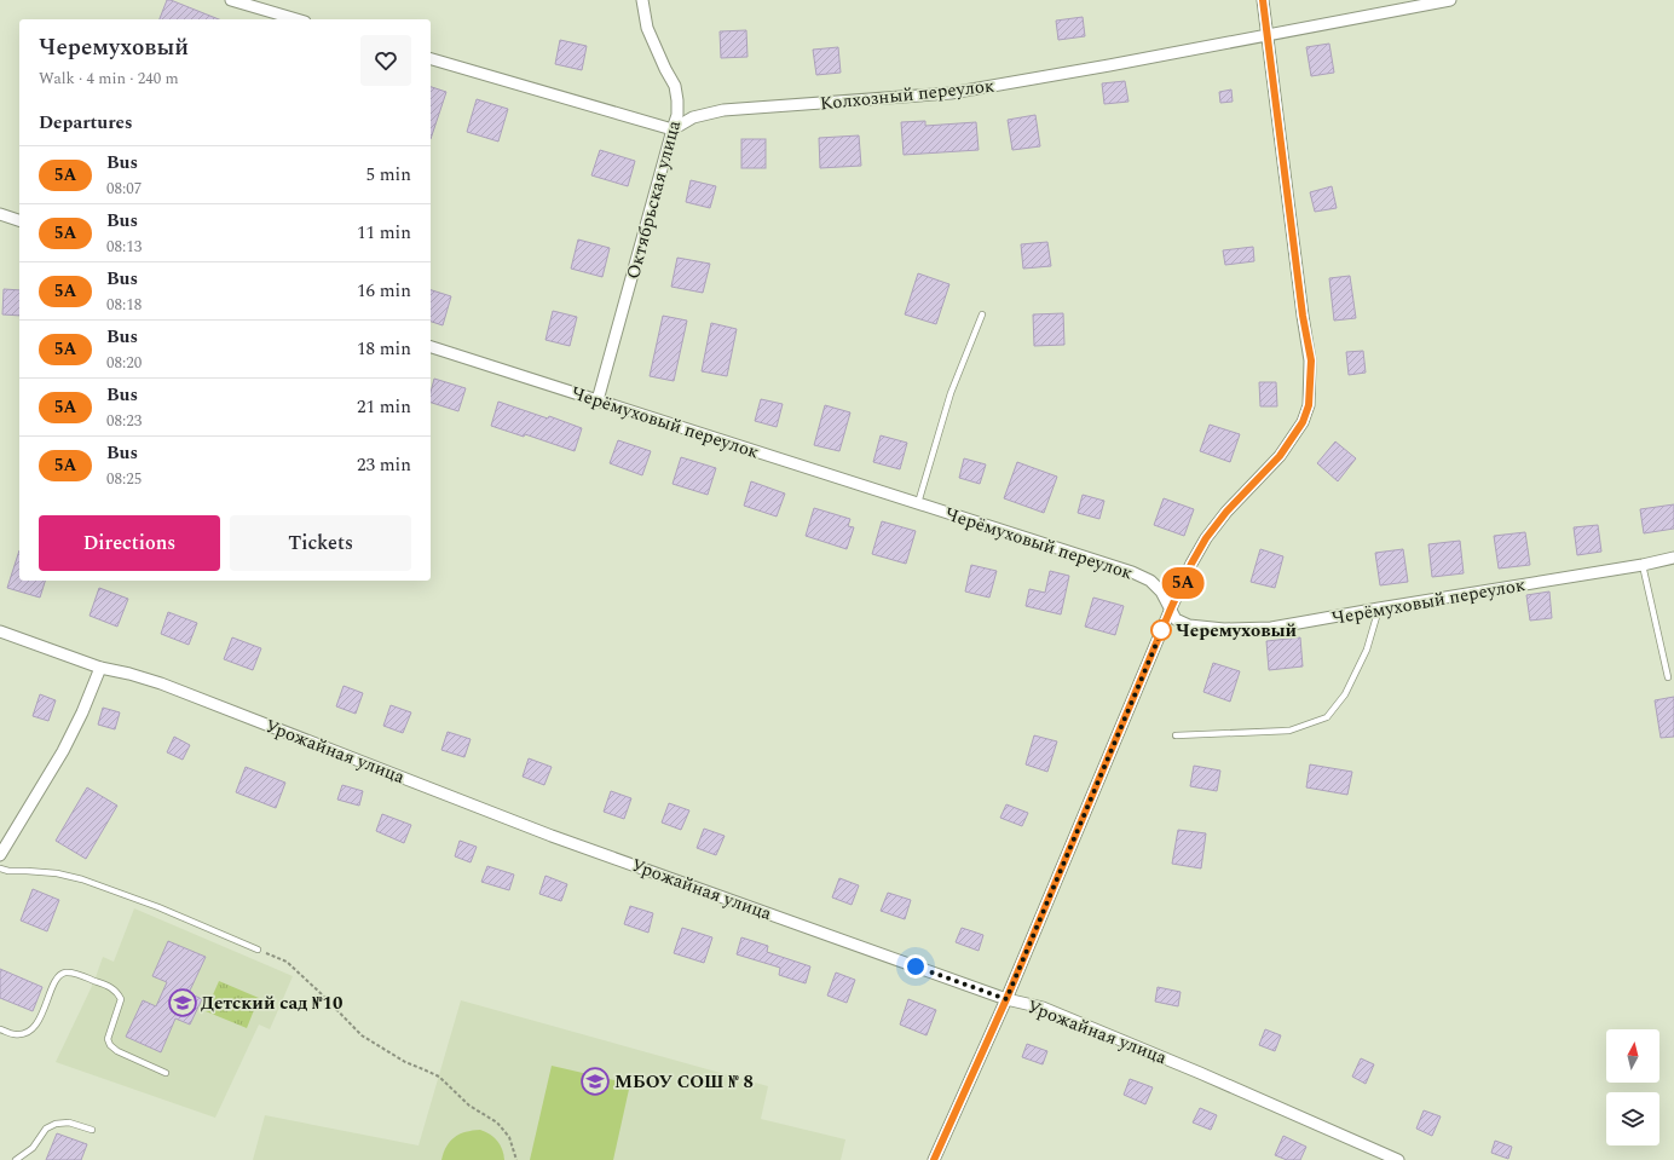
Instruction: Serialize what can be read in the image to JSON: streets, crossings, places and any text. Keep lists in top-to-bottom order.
{
  "streets": {
    "street": [
      "Колхозный переулок",
      "Октябрьская улица",
      "Черёмуховый переулок",
      "Урожайная улица"
    ]
  },
  "crossings": [
    ["Колхозный переулок", "Октябрьская улица"],
    ["Октябрьская улица", "Черёмуховый переулок"]
  ],
  "places": {
    "other": ["Черемуховый"],
    "school or university": ["Детский сад №10", "МБОУ СОШ № 8"]
  },
  "lines": ["bus line 5А"],
  "north": "top",
  "page": {
    "on_map": "5А",
    "heading": [
      ["Черемуховый", "Walk · 4 min · 240 m"],
      "Departures"
    ],
    "list": [
      {
        "mark": "5А",
        "name": "Bus",
        "note": "08:07",
        "value": "5 min"
      },
      {
        "mark": "5А",
        "name": "Bus",
        "note": "08:13",
        "value": "11 min"
      },
      {
        "mark": "5А",
        "name": "Bus",
        "note": "08:18",
        "value": "16 min"
      },
      {
        "mark": "5А",
        "name": "Bus",
        "note": "08:20",
        "value": "18 min"
      },
      {
        "mark": "5А",
        "name": "Bus",
        "note": "08:23",
        "value": "21 min"
      },
      {
        "mark": "5А",
        "name": "Bus",
        "note": "08:25",
        "value": "23 min"
      }
    ],
    "buttons": ["Directions", "Tickets"]
  }
}
